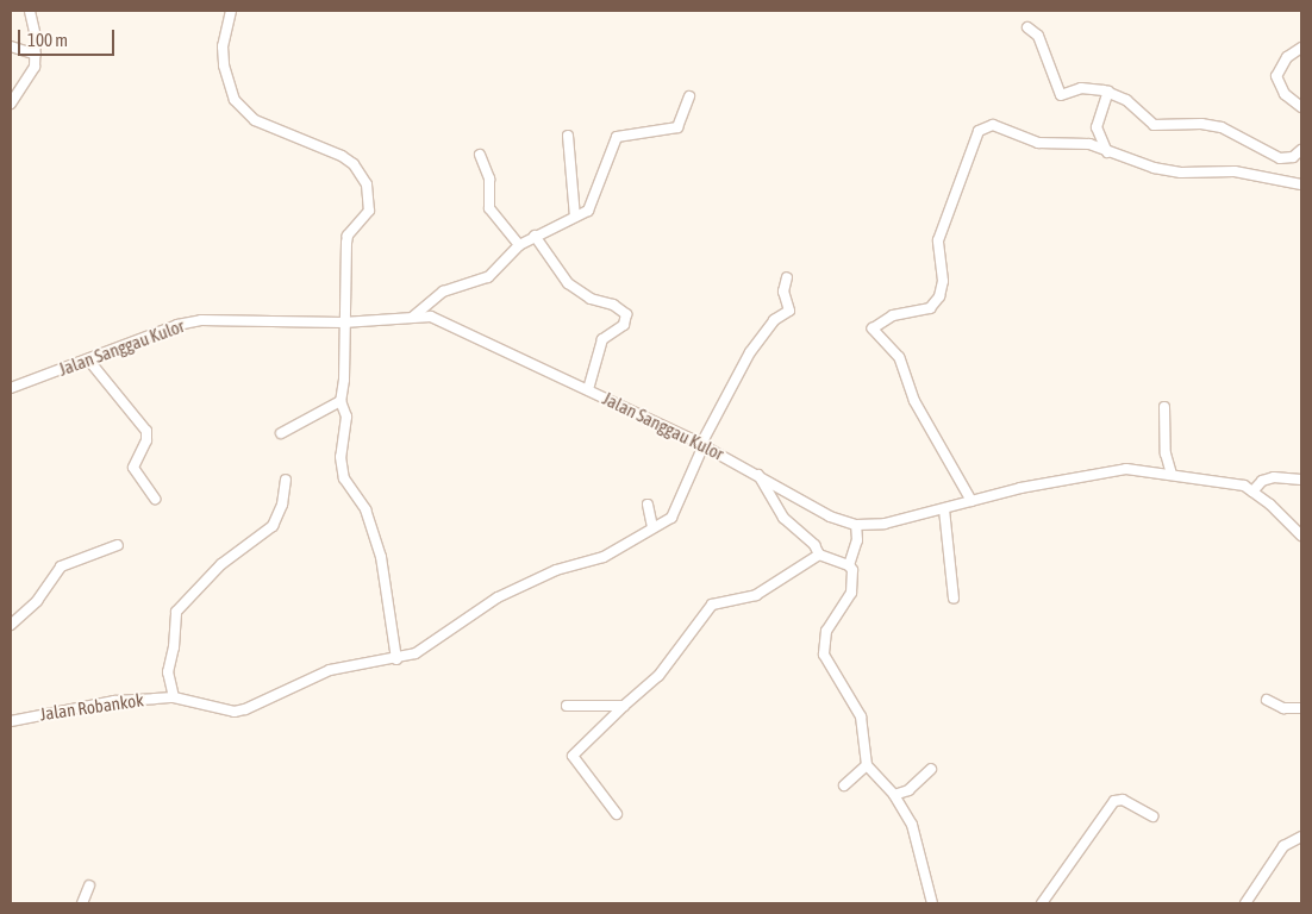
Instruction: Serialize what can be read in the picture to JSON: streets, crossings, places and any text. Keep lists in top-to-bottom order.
{
  "streets": {
    "street": ["Jalan Sanggau Kulor", "Jalan Robankok"]
  },
  "crossings": [
    ["Jalan Sanggau Kulor", "Jalan Robankok"]
  ],
  "scale_bar": "100 m"
}
